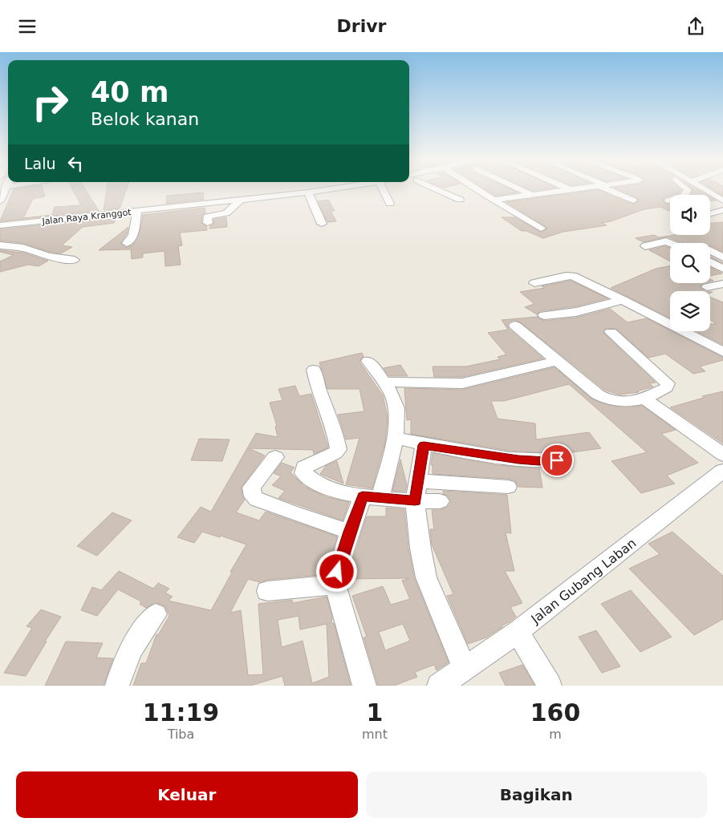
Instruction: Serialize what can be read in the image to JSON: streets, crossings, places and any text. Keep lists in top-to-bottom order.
{
  "streets": {
    "street": ["Jalan Raya Kranggot", "Jalan Gubang Laban"]
  },
  "page": {
    "header": "Drivr",
    "turn": ["40 m", "Belok kanan"],
    "then": "Lalu",
    "eta": [
      "11:19",
      "Tiba",
      "1",
      "mnt",
      "160",
      "m"
    ],
    "buttons": ["Keluar", "Bagikan"]
  }
}
